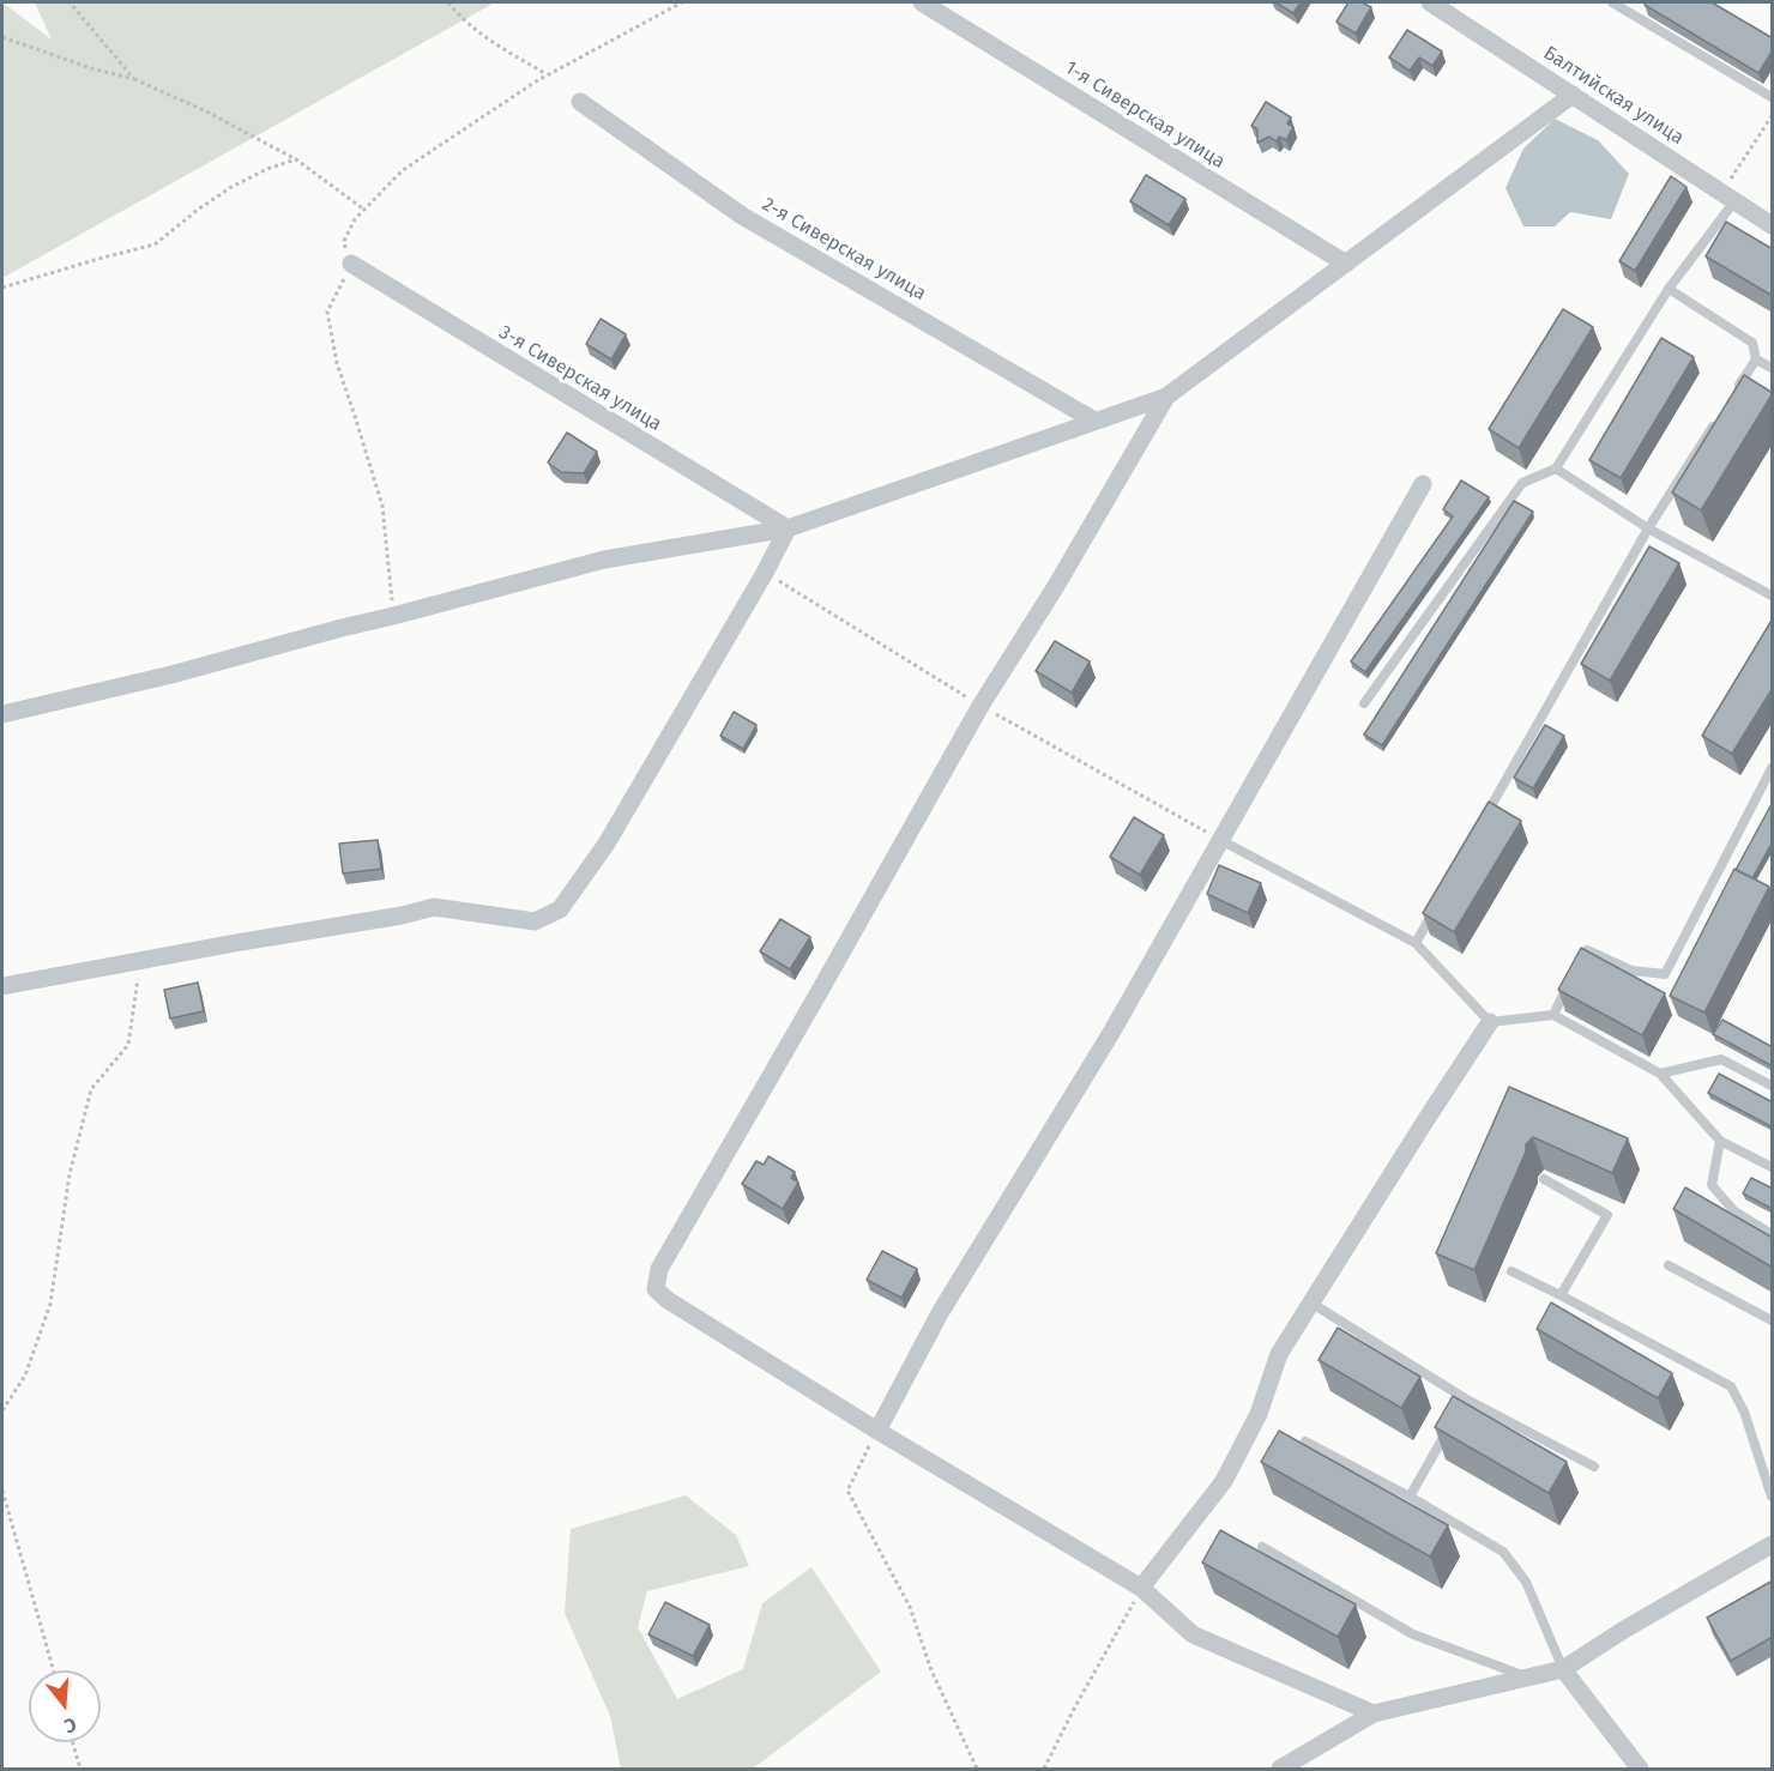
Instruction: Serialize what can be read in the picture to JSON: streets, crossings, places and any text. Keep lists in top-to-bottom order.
{
  "streets": {
    "street": [
      "Балтийская улица",
      "1-я Сиверская улица",
      "2-я Сиверская улица",
      "3-я Сиверская улица"
    ]
  },
  "north": "bottom"
}
